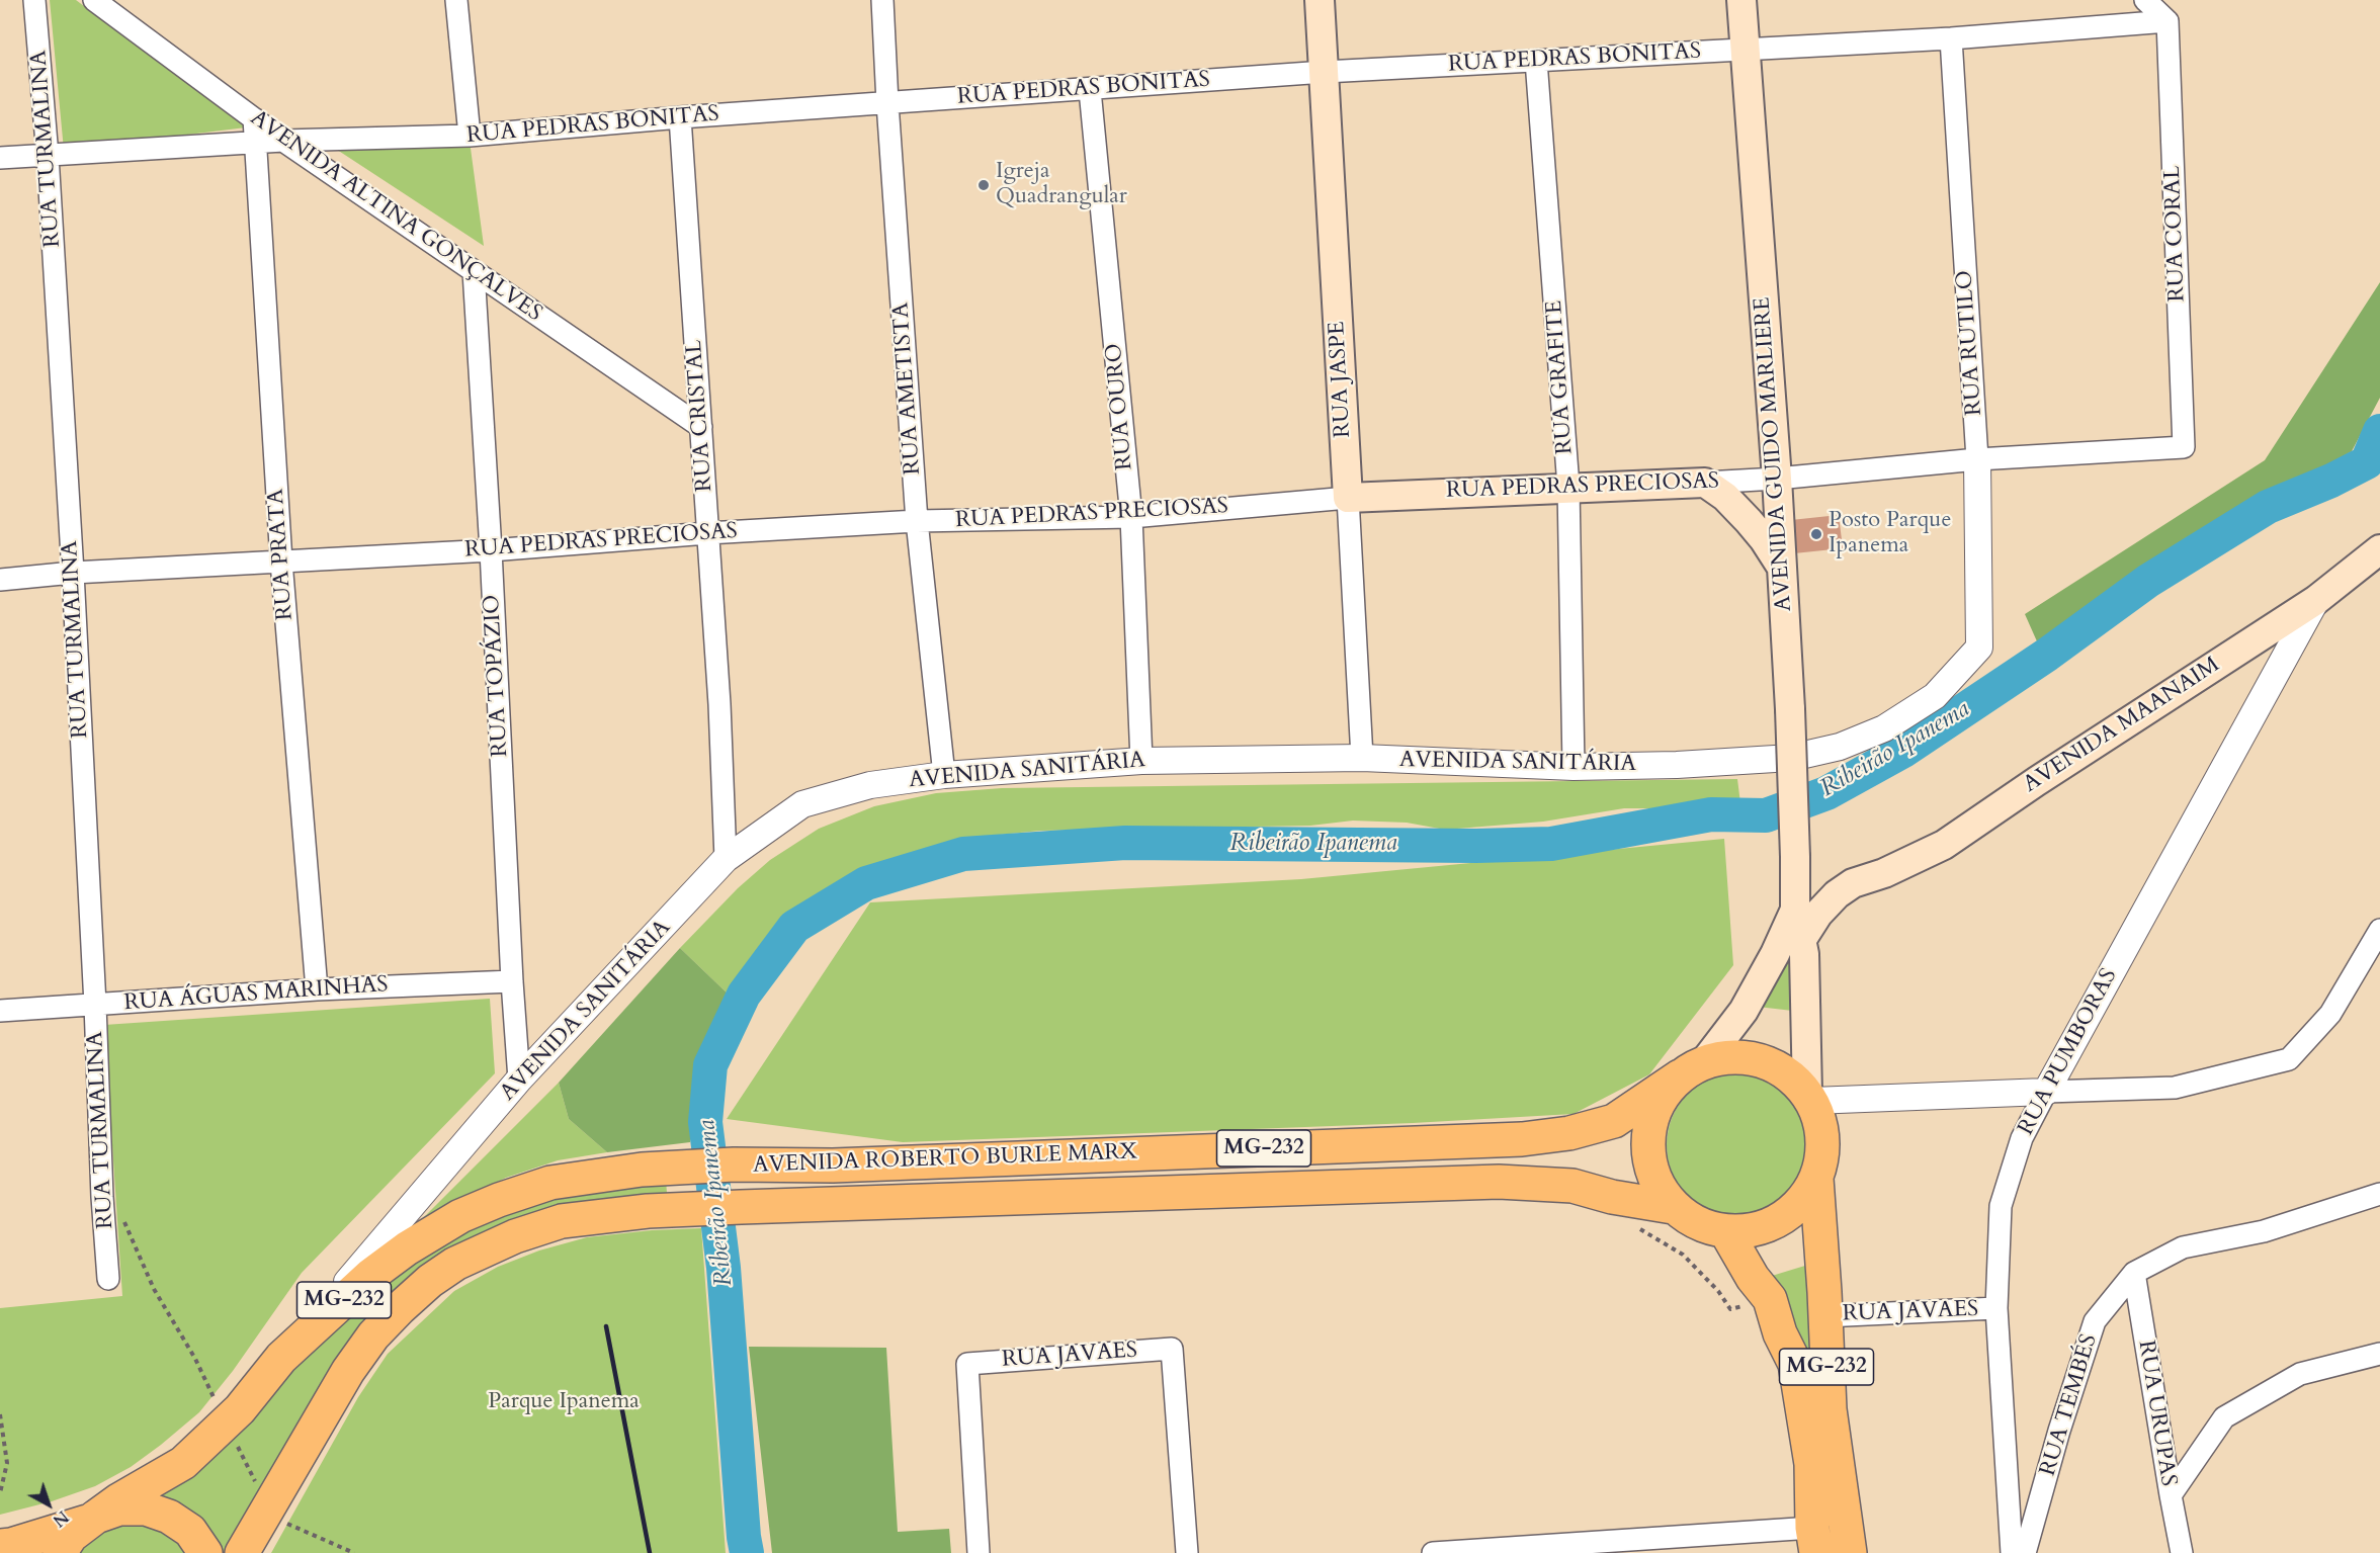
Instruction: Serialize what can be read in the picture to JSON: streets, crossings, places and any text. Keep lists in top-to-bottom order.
{
  "streets": {
    "main road": [
      "RUA JASPE",
      "AVENIDA GUIDO MARLIERE",
      "RUA PEDRAS PRECIOSAS",
      "AVENIDA MAANAIM",
      "MG-232",
      "AVENIDA ROBERTO BURLE MARX"
    ],
    "street": [
      "RUA PEDRAS BONITAS",
      "RUA TURMALINA",
      "AVENIDA ALTINA GONÇALVES",
      "RUA CORAL",
      "RUA RUTILO",
      "RUA GRAFITE",
      "RUA AMETISTA",
      "RUA OURO",
      "RUA CRISTAL",
      "RUA PRATA",
      "RUA TOPÁZIO",
      "AVENIDA SANITÁRIA",
      "RUA ÁGUAS MARINHAS",
      "RUA PUMBORAS",
      "RUA JAVAES",
      "RUA TEMBÉS",
      "RUA URUPAS"
    ]
  },
  "crossings": [
    ["RUA PEDRAS BONITAS", "RUA TURMALINA"],
    ["RUA PEDRAS BONITAS", "AVENIDA ALTINA GONÇALVES"],
    ["RUA PEDRAS BONITAS", "RUA CORAL"],
    ["RUA PEDRAS BONITAS", "RUA RUTILO"],
    ["RUA PEDRAS BONITAS", "RUA GRAFITE"],
    ["RUA PEDRAS BONITAS", "RUA JASPE"],
    ["RUA PEDRAS BONITAS", "RUA AMETISTA"],
    ["RUA PEDRAS BONITAS", "RUA OURO"],
    ["RUA PEDRAS BONITAS", "RUA CRISTAL"],
    ["RUA PEDRAS BONITAS", "AVENIDA GUIDO MARLIERE"],
    ["RUA PEDRAS BONITAS", "RUA PRATA"],
    ["RUA TURMALINA", "RUA PEDRAS PRECIOSAS"],
    ["RUA TURMALINA", "RUA ÁGUAS MARINHAS"],
    ["AVENIDA ALTINA GONÇALVES", "RUA CRISTAL"],
    ["AVENIDA ALTINA GONÇALVES", "RUA PRATA"],
    ["AVENIDA ALTINA GONÇALVES", "RUA TOPÁZIO"],
    ["RUA CORAL", "RUA PEDRAS PRECIOSAS"],
    ["RUA RUTILO", "RUA PEDRAS PRECIOSAS"],
    ["RUA RUTILO", "AVENIDA SANITÁRIA"],
    ["RUA GRAFITE", "RUA PEDRAS PRECIOSAS"],
    ["RUA GRAFITE", "AVENIDA SANITÁRIA"],
    ["RUA JASPE", "RUA PEDRAS PRECIOSAS"],
    ["RUA JASPE", "AVENIDA SANITÁRIA"],
    ["RUA AMETISTA", "RUA PEDRAS PRECIOSAS"],
    ["RUA AMETISTA", "AVENIDA SANITÁRIA"],
    ["RUA OURO", "RUA PEDRAS PRECIOSAS"],
    ["RUA OURO", "AVENIDA SANITÁRIA"],
    ["RUA CRISTAL", "RUA PEDRAS PRECIOSAS"],
    ["RUA CRISTAL", "AVENIDA SANITÁRIA"],
    ["AVENIDA GUIDO MARLIERE", "RUA PEDRAS PRECIOSAS"],
    ["AVENIDA GUIDO MARLIERE", "AVENIDA MAANAIM"],
    ["AVENIDA GUIDO MARLIERE", "MG-232"],
    ["AVENIDA GUIDO MARLIERE", "AVENIDA ROBERTO BURLE MARX"],
    ["RUA PEDRAS PRECIOSAS", "RUA PRATA"],
    ["RUA PEDRAS PRECIOSAS", "RUA TOPÁZIO"],
    ["RUA PRATA", "RUA ÁGUAS MARINHAS"],
    ["RUA TOPÁZIO", "AVENIDA SANITÁRIA"],
    ["RUA TOPÁZIO", "RUA ÁGUAS MARINHAS"],
    ["AVENIDA MAANAIM", "RUA PUMBORAS"],
    ["AVENIDA SANITÁRIA", "AVENIDA ROBERTO BURLE MARX"],
    ["RUA PUMBORAS", "RUA JAVAES"],
    ["MG-232", "AVENIDA ROBERTO BURLE MARX"],
    ["MG-232", "RUA JAVAES"],
    ["RUA TEMBÉS", "RUA URUPAS"]
  ],
  "water": ["Ribeirão Ipanema"],
  "parks": ["Parque Ipanema"],
  "places": ["Igreja Quadrangular", "Posto Parque Ipanema"],
  "north": "bottom right"
}
